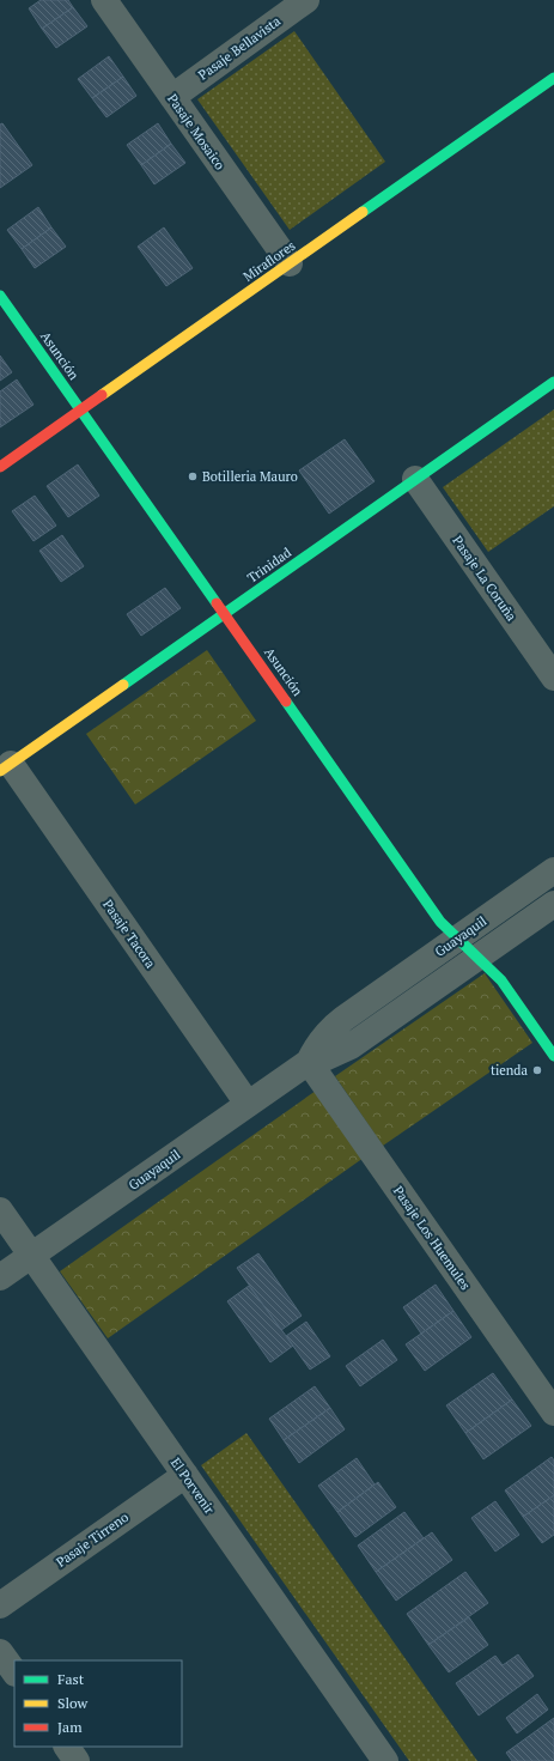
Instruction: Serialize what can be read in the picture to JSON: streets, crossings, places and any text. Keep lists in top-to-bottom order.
{
  "streets": {
    "street": [
      "Pasaje Bellavista",
      "Pasaje Mosaico",
      "Miraflores",
      "Asunción",
      "Trinidad",
      "Pasaje La Coruña",
      "Pasaje Tacora",
      "Guayaquil",
      "Pasaje Los Huemules",
      "El Porvenir",
      "Pasaje Tirreno"
    ]
  },
  "crossings": [
    ["Pasaje Bellavista", "Pasaje Mosaico"],
    ["Pasaje Mosaico", "Miraflores"],
    ["Miraflores", "Asunción"],
    ["Asunción", "Trinidad"],
    ["Asunción", "Guayaquil"],
    ["Trinidad", "Pasaje La Coruña"],
    ["Trinidad", "Pasaje Tacora"],
    ["Pasaje Tacora", "Guayaquil"],
    ["Guayaquil", "Pasaje Los Huemules"],
    ["Guayaquil", "El Porvenir"],
    ["El Porvenir", "Pasaje Tirreno"]
  ],
  "places": ["Botilleria Mauro", "tienda"],
  "legend": ["Fast", "Slow", "Jam"]
}
